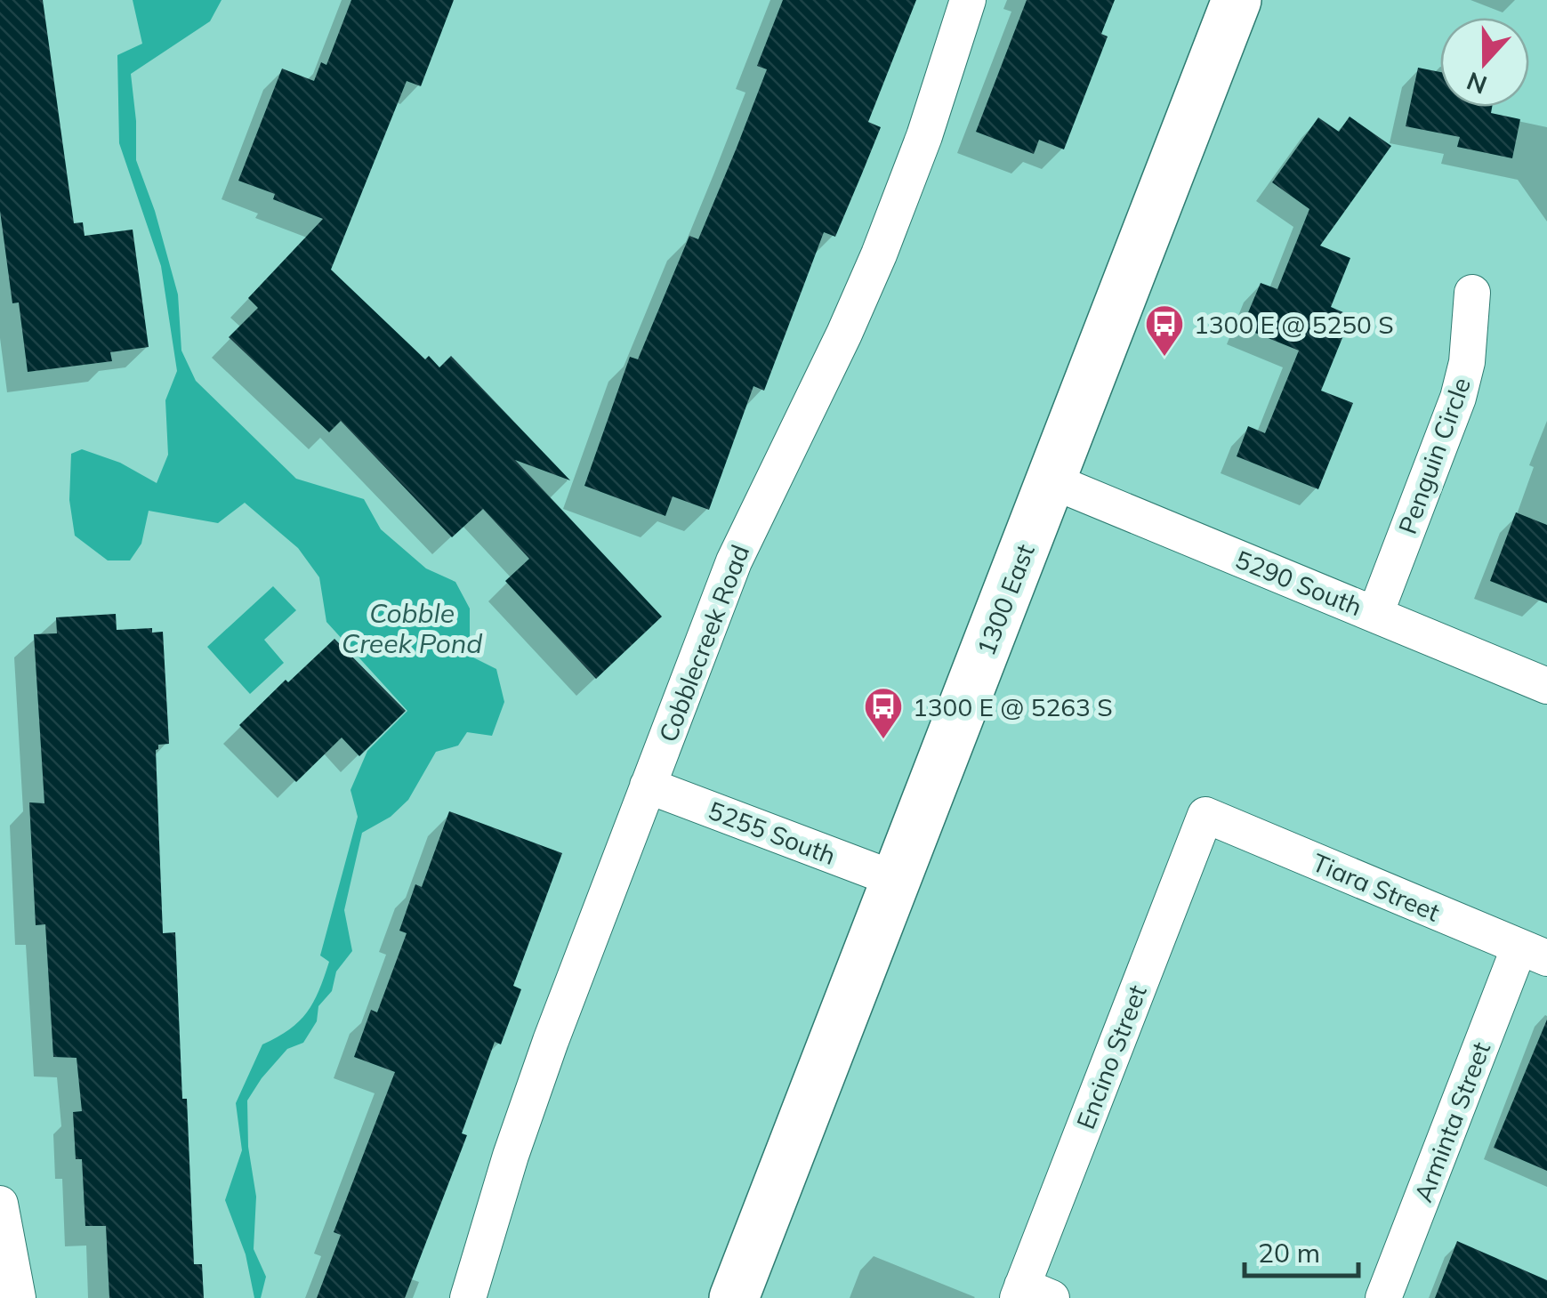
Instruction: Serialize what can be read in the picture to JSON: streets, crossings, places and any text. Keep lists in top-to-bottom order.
{
  "streets": {
    "main road": ["1300 East"],
    "street": [
      "Penguin Circle",
      "5290 South",
      "Cobblecreek Road",
      "5255 South",
      "Tiara Street",
      "Encino Street",
      "Arminta Street"
    ]
  },
  "crossings": [
    ["Penguin Circle", "5290 South"],
    ["5290 South", "1300 East"],
    ["1300 East", "5255 South"],
    ["Cobblecreek Road", "5255 South"],
    ["Tiara Street", "Encino Street"],
    ["Tiara Street", "Arminta Street"]
  ],
  "water": ["Cobble Creek Pond"],
  "places": {
    "bus stop": ["1300 E @ 5250 S", "1300 E @ 5263 S"]
  },
  "scale_bar": "20 m",
  "north": "bottom"
}
